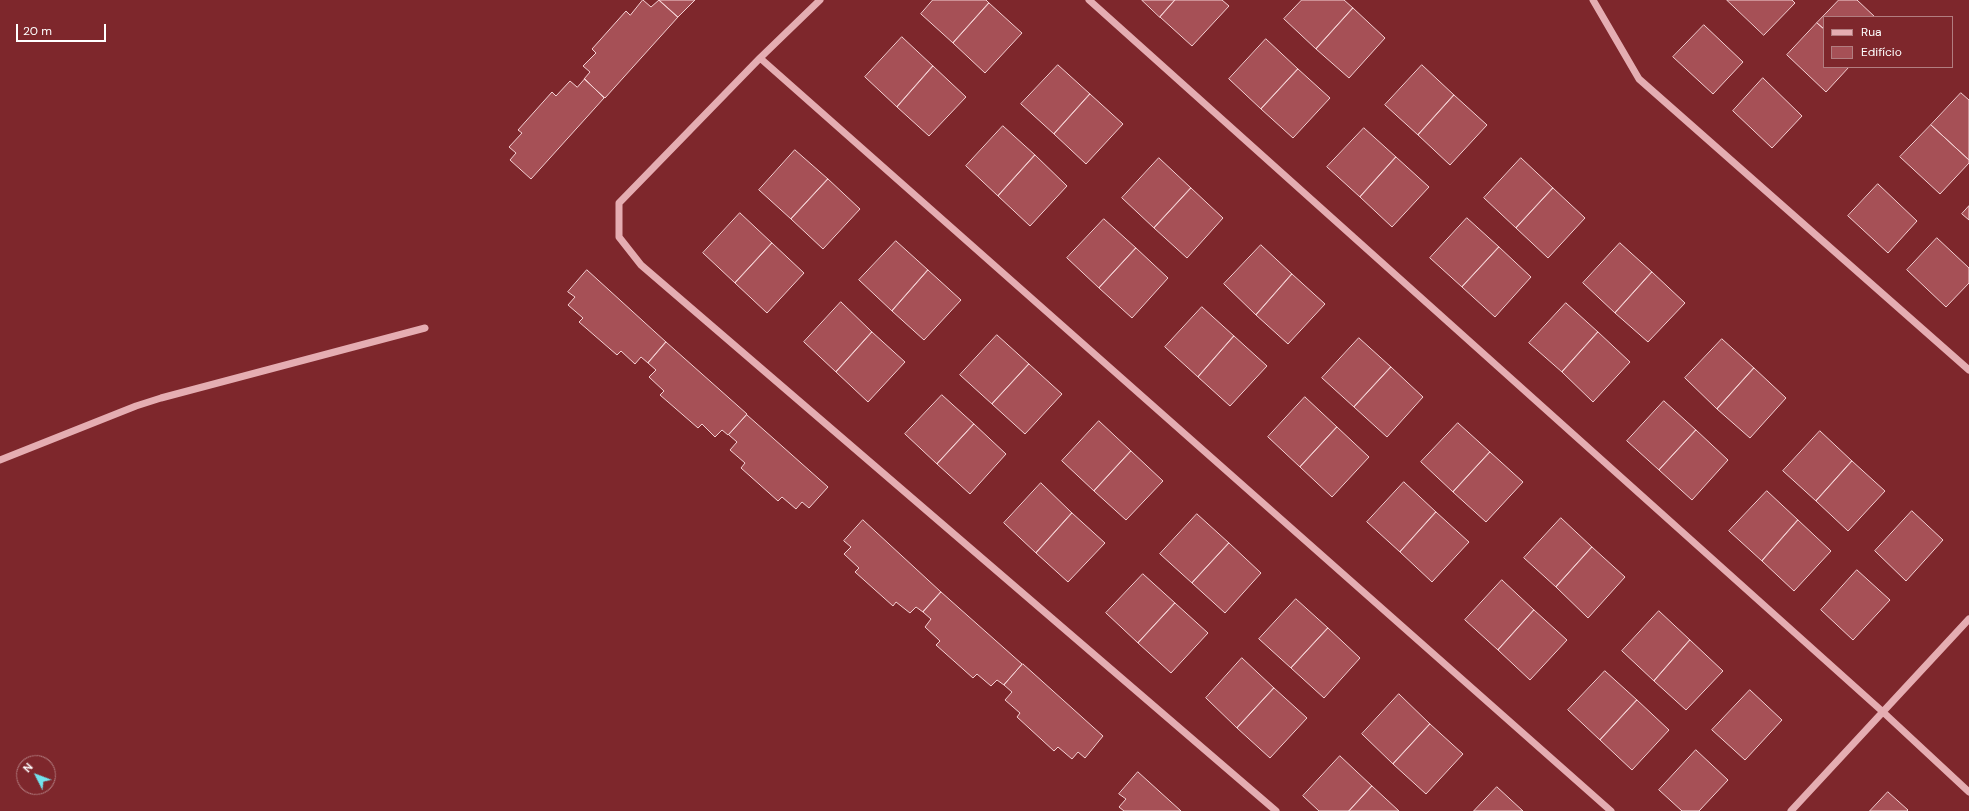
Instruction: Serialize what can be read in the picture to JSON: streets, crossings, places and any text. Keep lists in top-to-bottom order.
{
  "legend": ["Rua", "Edifício"],
  "scale_bar": "20 m",
  "north": "top left"
}
